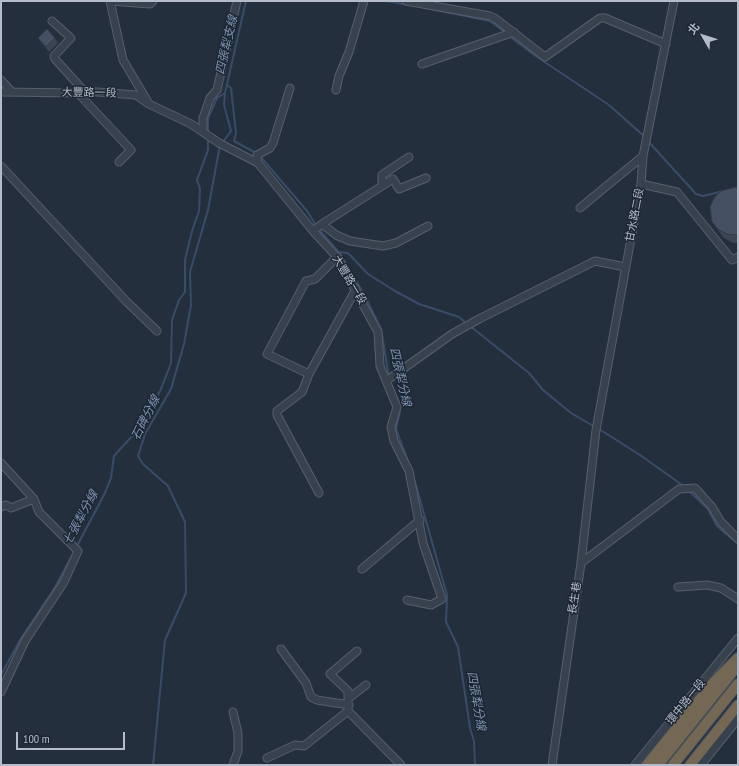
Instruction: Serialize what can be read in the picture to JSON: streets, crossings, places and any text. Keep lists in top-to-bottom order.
{
  "streets": {
    "street": [
      "大豐路一段",
      "甘水路二段",
      "長生巷",
      "環中路一段"
    ]
  },
  "crossings": [
    ["甘水路二段", "長生巷"]
  ],
  "water": [
    "四張犁支線",
    "四張犁分線",
    "石碑分線",
    "七張犁分線"
  ],
  "scale_bar": "100 m",
  "north": "top left"
}
